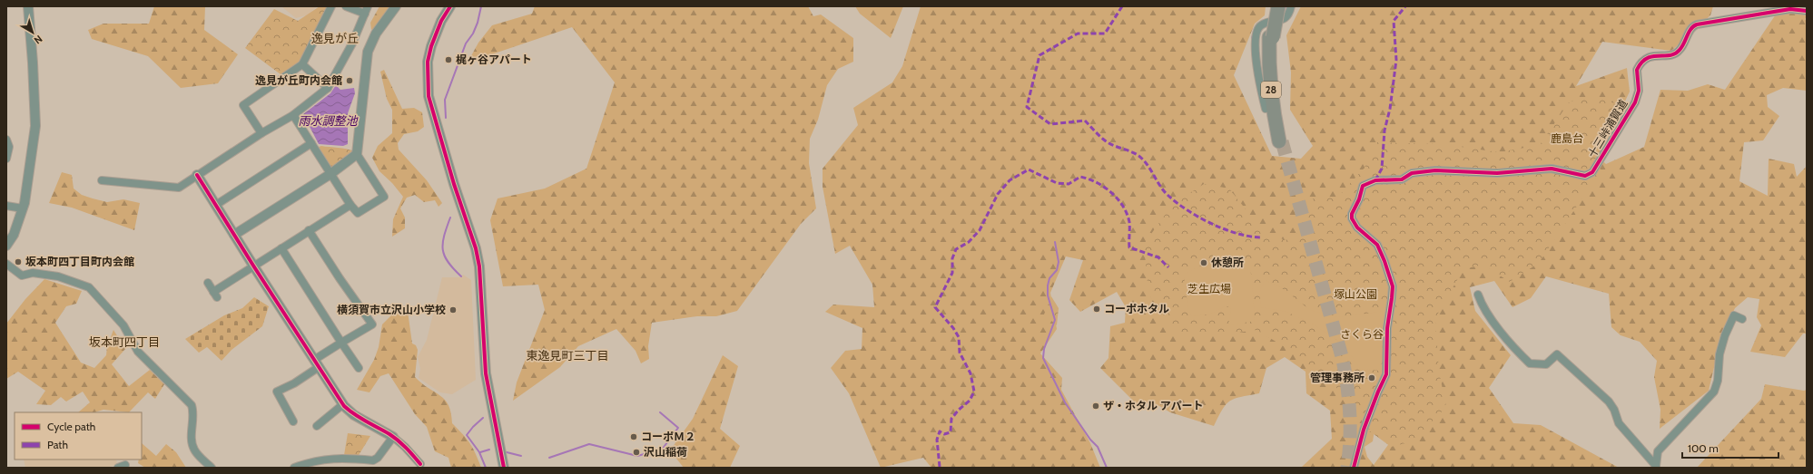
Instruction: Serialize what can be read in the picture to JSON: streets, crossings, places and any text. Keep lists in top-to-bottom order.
{
  "streets": {
    "highway": ["28"],
    "street": ["十三峠浦賀道"]
  },
  "districts": ["逸見が丘", "坂本町四丁目", "東逸見町三丁目"],
  "water": ["雨水調整池"],
  "parks": [
    "鹿島台",
    "芝生広場",
    "塚山公園",
    "さくら谷"
  ],
  "places": [
    "梶ヶ谷アパート",
    "逸見が丘町内会館",
    "坂本町四丁目町内会館",
    "休憩所",
    "コーポホタル",
    "横須賀市立沢山小学校",
    "管理事務所",
    "ザ・ホタル アパート",
    "コーポＭ２",
    "沢山稲荷"
  ],
  "legend": ["Cycle path", "Path"],
  "scale_bar": "100 m",
  "north": "bottom right"
}
